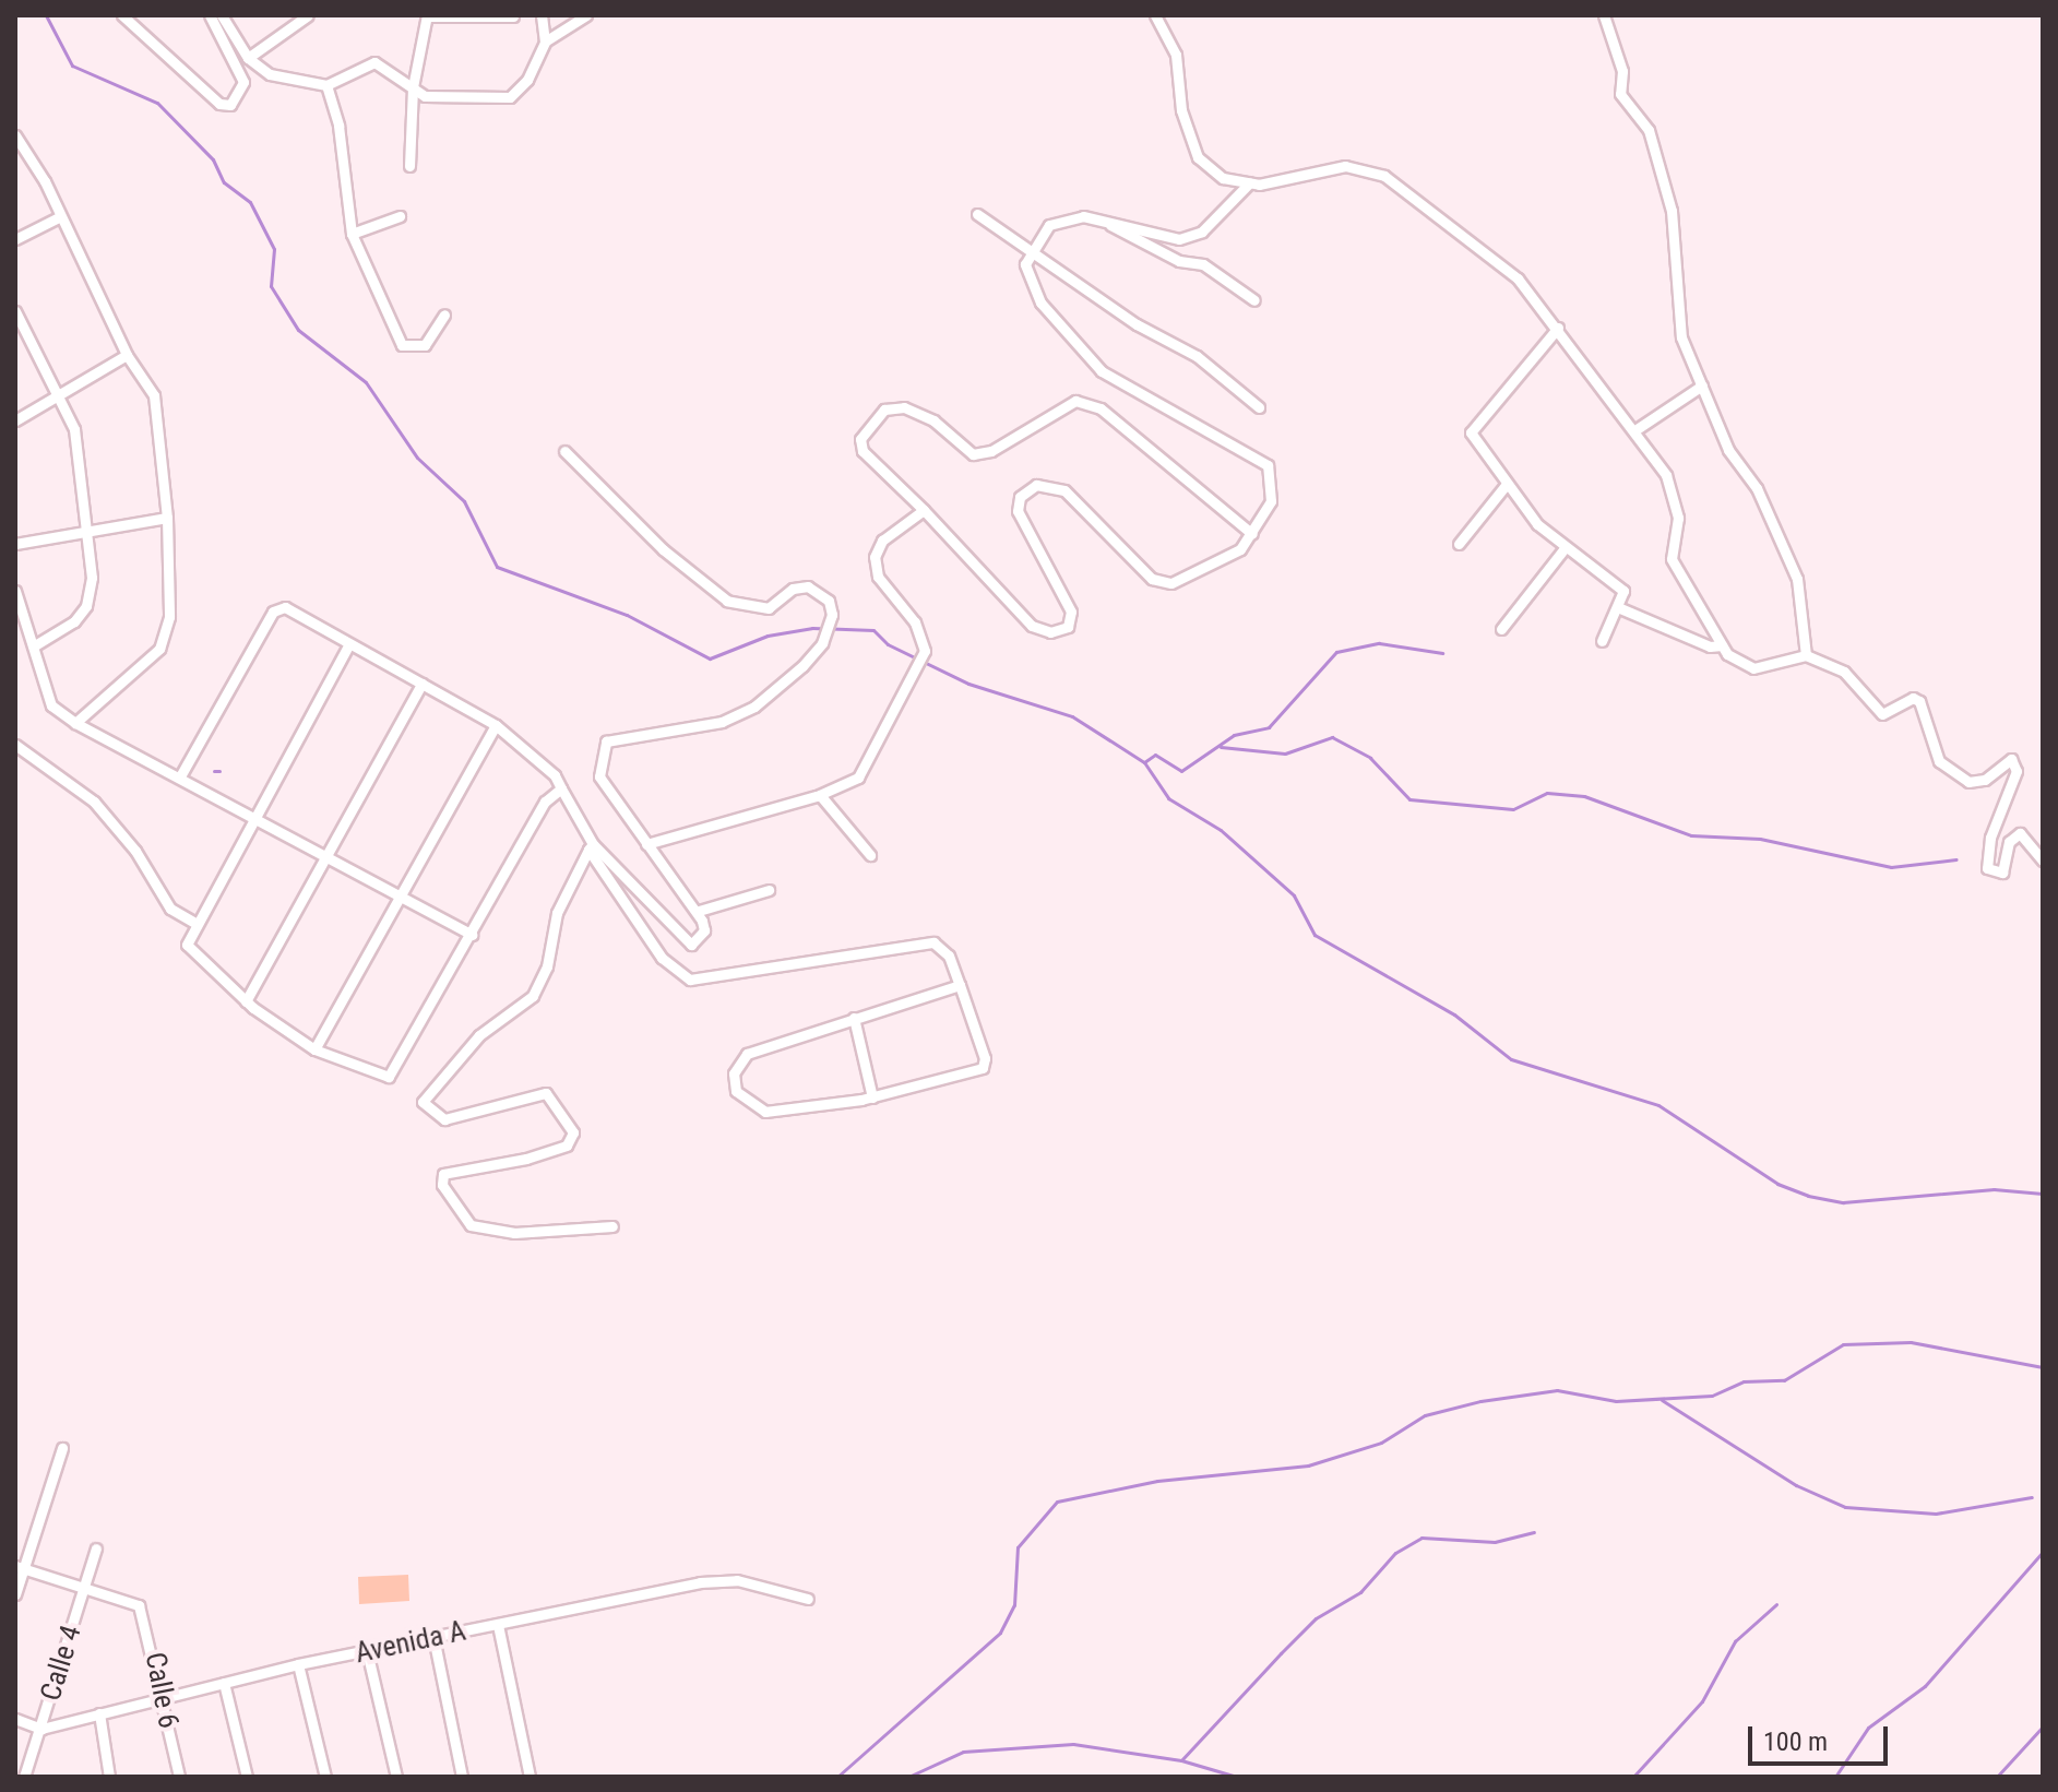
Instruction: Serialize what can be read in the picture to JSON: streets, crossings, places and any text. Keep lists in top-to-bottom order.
{
  "streets": {
    "street": ["Avenida A", "Calle 4", "Calle 6"]
  },
  "crossings": [
    ["Avenida A", "Calle 4"],
    ["Avenida A", "Calle 6"],
    ["Calle 4", "Calle 6"]
  ],
  "scale_bar": "100 m"
}
